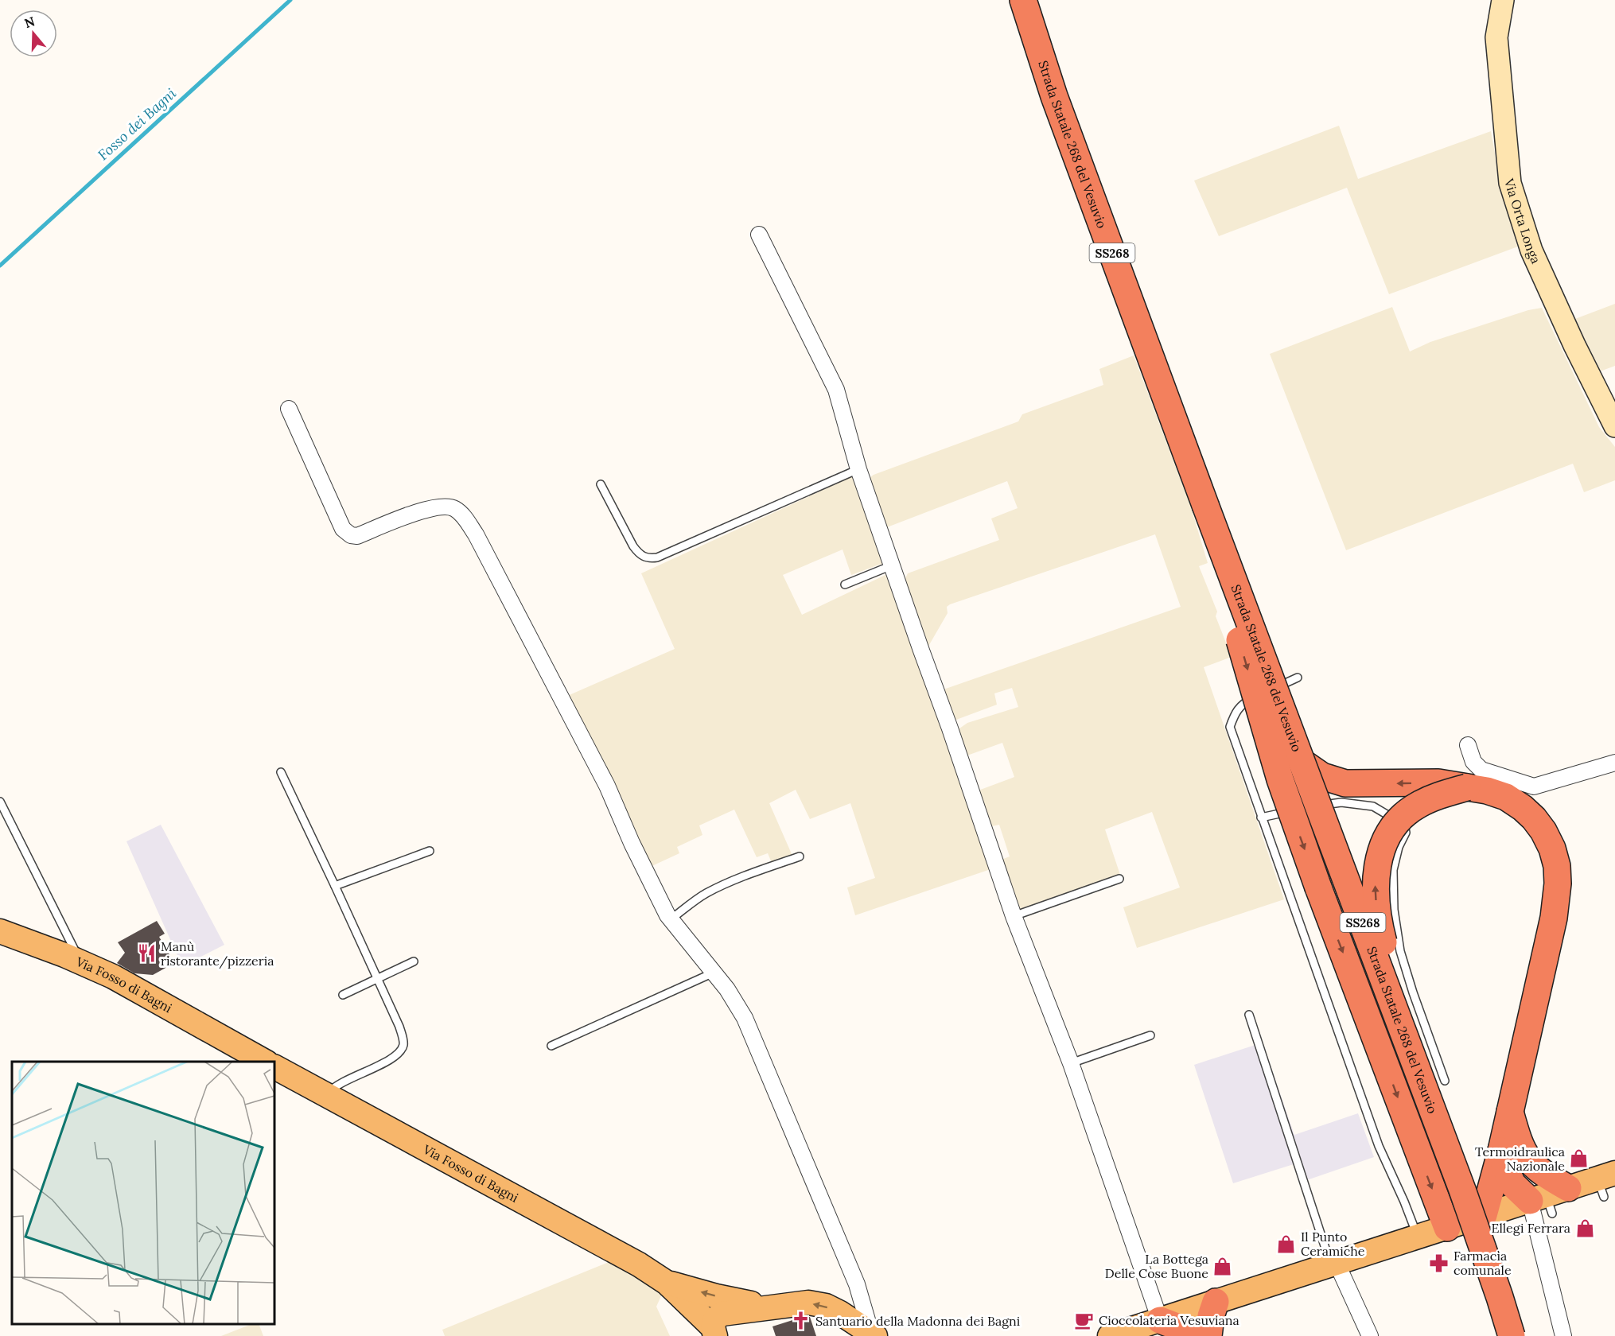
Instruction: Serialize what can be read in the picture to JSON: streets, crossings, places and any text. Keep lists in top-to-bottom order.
{
  "streets": {
    "highway": ["Strada Statale 268 del Vesuvio", "SS268"],
    "main road": ["Via Fosso di Bagni"],
    "street": ["Via Orta Longa"]
  },
  "water": ["Fosso dei Bagni"],
  "places": {
    "restaurant": ["Manù ristorante/pizzeria"],
    "shop": [
      "Termoidraulica Nazionale",
      "Ellegi Ferrara",
      "Il Punto Ceramiche",
      "La Bottega Delle Cose Buone"
    ],
    "pharmacy": ["Farmacia comunale"],
    "cafe": ["Cioccolateria Vesuviana"],
    "church": ["Santuario della Madonna dei Bagni"]
  },
  "north": "top"
}
